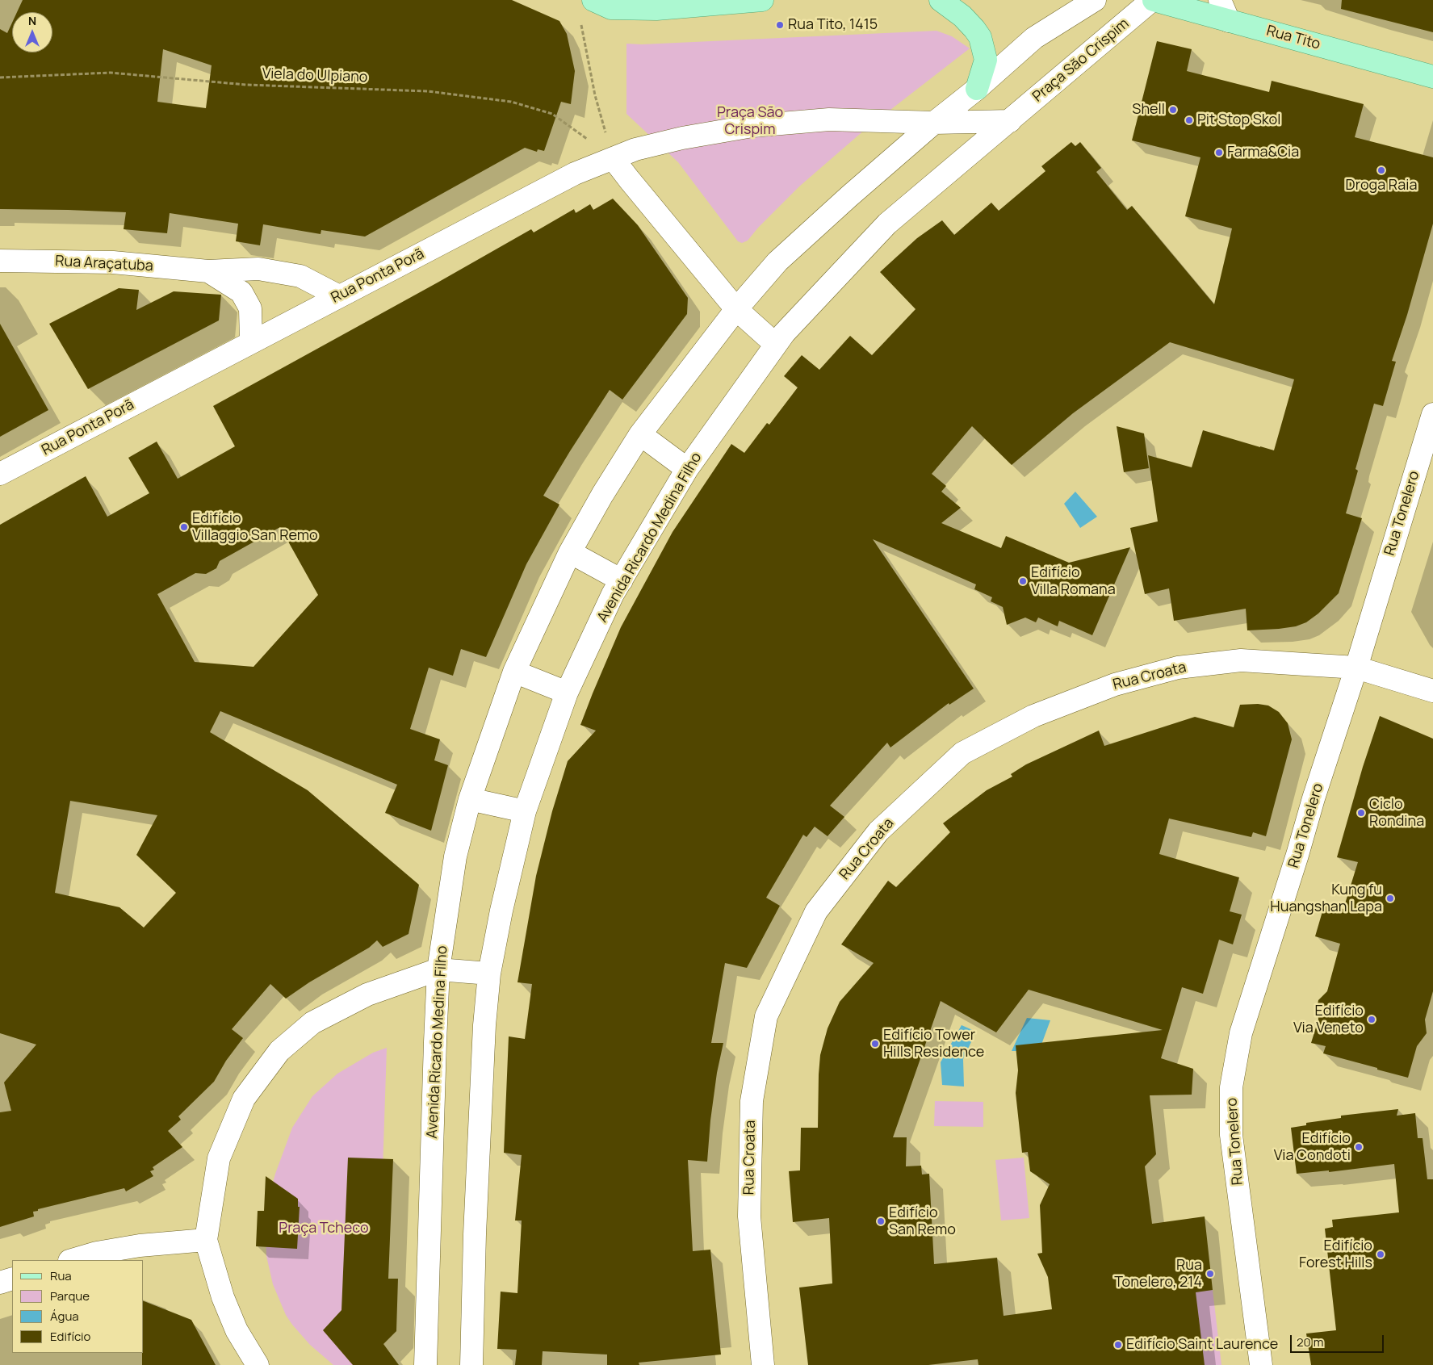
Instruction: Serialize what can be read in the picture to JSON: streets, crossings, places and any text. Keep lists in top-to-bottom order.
{
  "streets": {
    "main road": ["Rua Tito"],
    "street": [
      "Praça São Crispim",
      "Rua Araçatuba",
      "Rua Ponta Porã",
      "Rua Tonelero",
      "Avenida Ricardo Medina Filho",
      "Rua Croata"
    ],
    "path": ["Viela do Ulpiano"]
  },
  "crossings": [
    ["Rua Tito", "Praça São Crispim"],
    ["Praça São Crispim", "Avenida Ricardo Medina Filho"],
    ["Viela do Ulpiano", "Rua Ponta Porã"],
    ["Rua Araçatuba", "Rua Ponta Porã"],
    ["Rua Tonelero", "Rua Croata"]
  ],
  "parks": ["Praça São Crispim", "Praça Tcheco"],
  "places": [
    "Rua Tito, 1415",
    "Shell",
    "Pit Stop Skol",
    "Farma&Cia",
    "Droga Raia",
    "Edifício Villaggio San Remo",
    "Edifício Villa Romana",
    "Ciclo Rondina",
    "Kung fu Huangshan Lapa",
    "Edifício Via Veneto",
    "Edifício Tower Hills Residence",
    "Edifício Via Condoti",
    "Edifício San Remo",
    "Edifício Forest Hills",
    "Rua Tonelero, 214",
    "Edifício Saint Laurence"
  ],
  "legend": [
    "Rua",
    "Parque",
    "Água",
    "Edifício"
  ],
  "scale_bar": "20 m",
  "north": "top"
}
